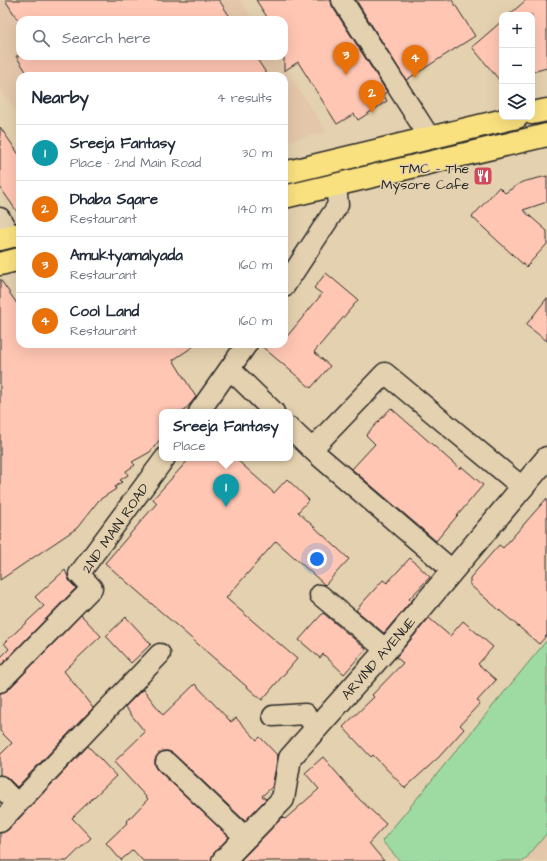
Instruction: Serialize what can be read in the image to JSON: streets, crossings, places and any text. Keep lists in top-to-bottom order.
{
  "streets": {
    "street": ["2ND MAIN ROAD", "ARVIND AVENUE"]
  },
  "places": {
    "restaurant": ["TMC - The Mysore Cafe"]
  },
  "page": {
    "map_buttons": ["+", "−"],
    "search": "Search here",
    "pins": [
      "3",
      "4",
      "2",
      "1"
    ],
    "heading": ["Nearby", "4 results"],
    "list": [
      {
        "mark": "1",
        "name": "Sreeja Fantasy",
        "note": "Place · 2nd Main Road",
        "value": "30 m"
      },
      {
        "mark": "2",
        "name": "Dhaba Sqare",
        "note": "Restaurant",
        "value": "140 m"
      },
      {
        "mark": "3",
        "name": "Amuktyamalyada",
        "note": "Restaurant",
        "value": "160 m"
      },
      {
        "mark": "4",
        "name": "Cool Land",
        "note": "Restaurant",
        "value": "160 m"
      }
    ],
    "popup": ["Sreeja Fantasy", "Place"]
  }
}
